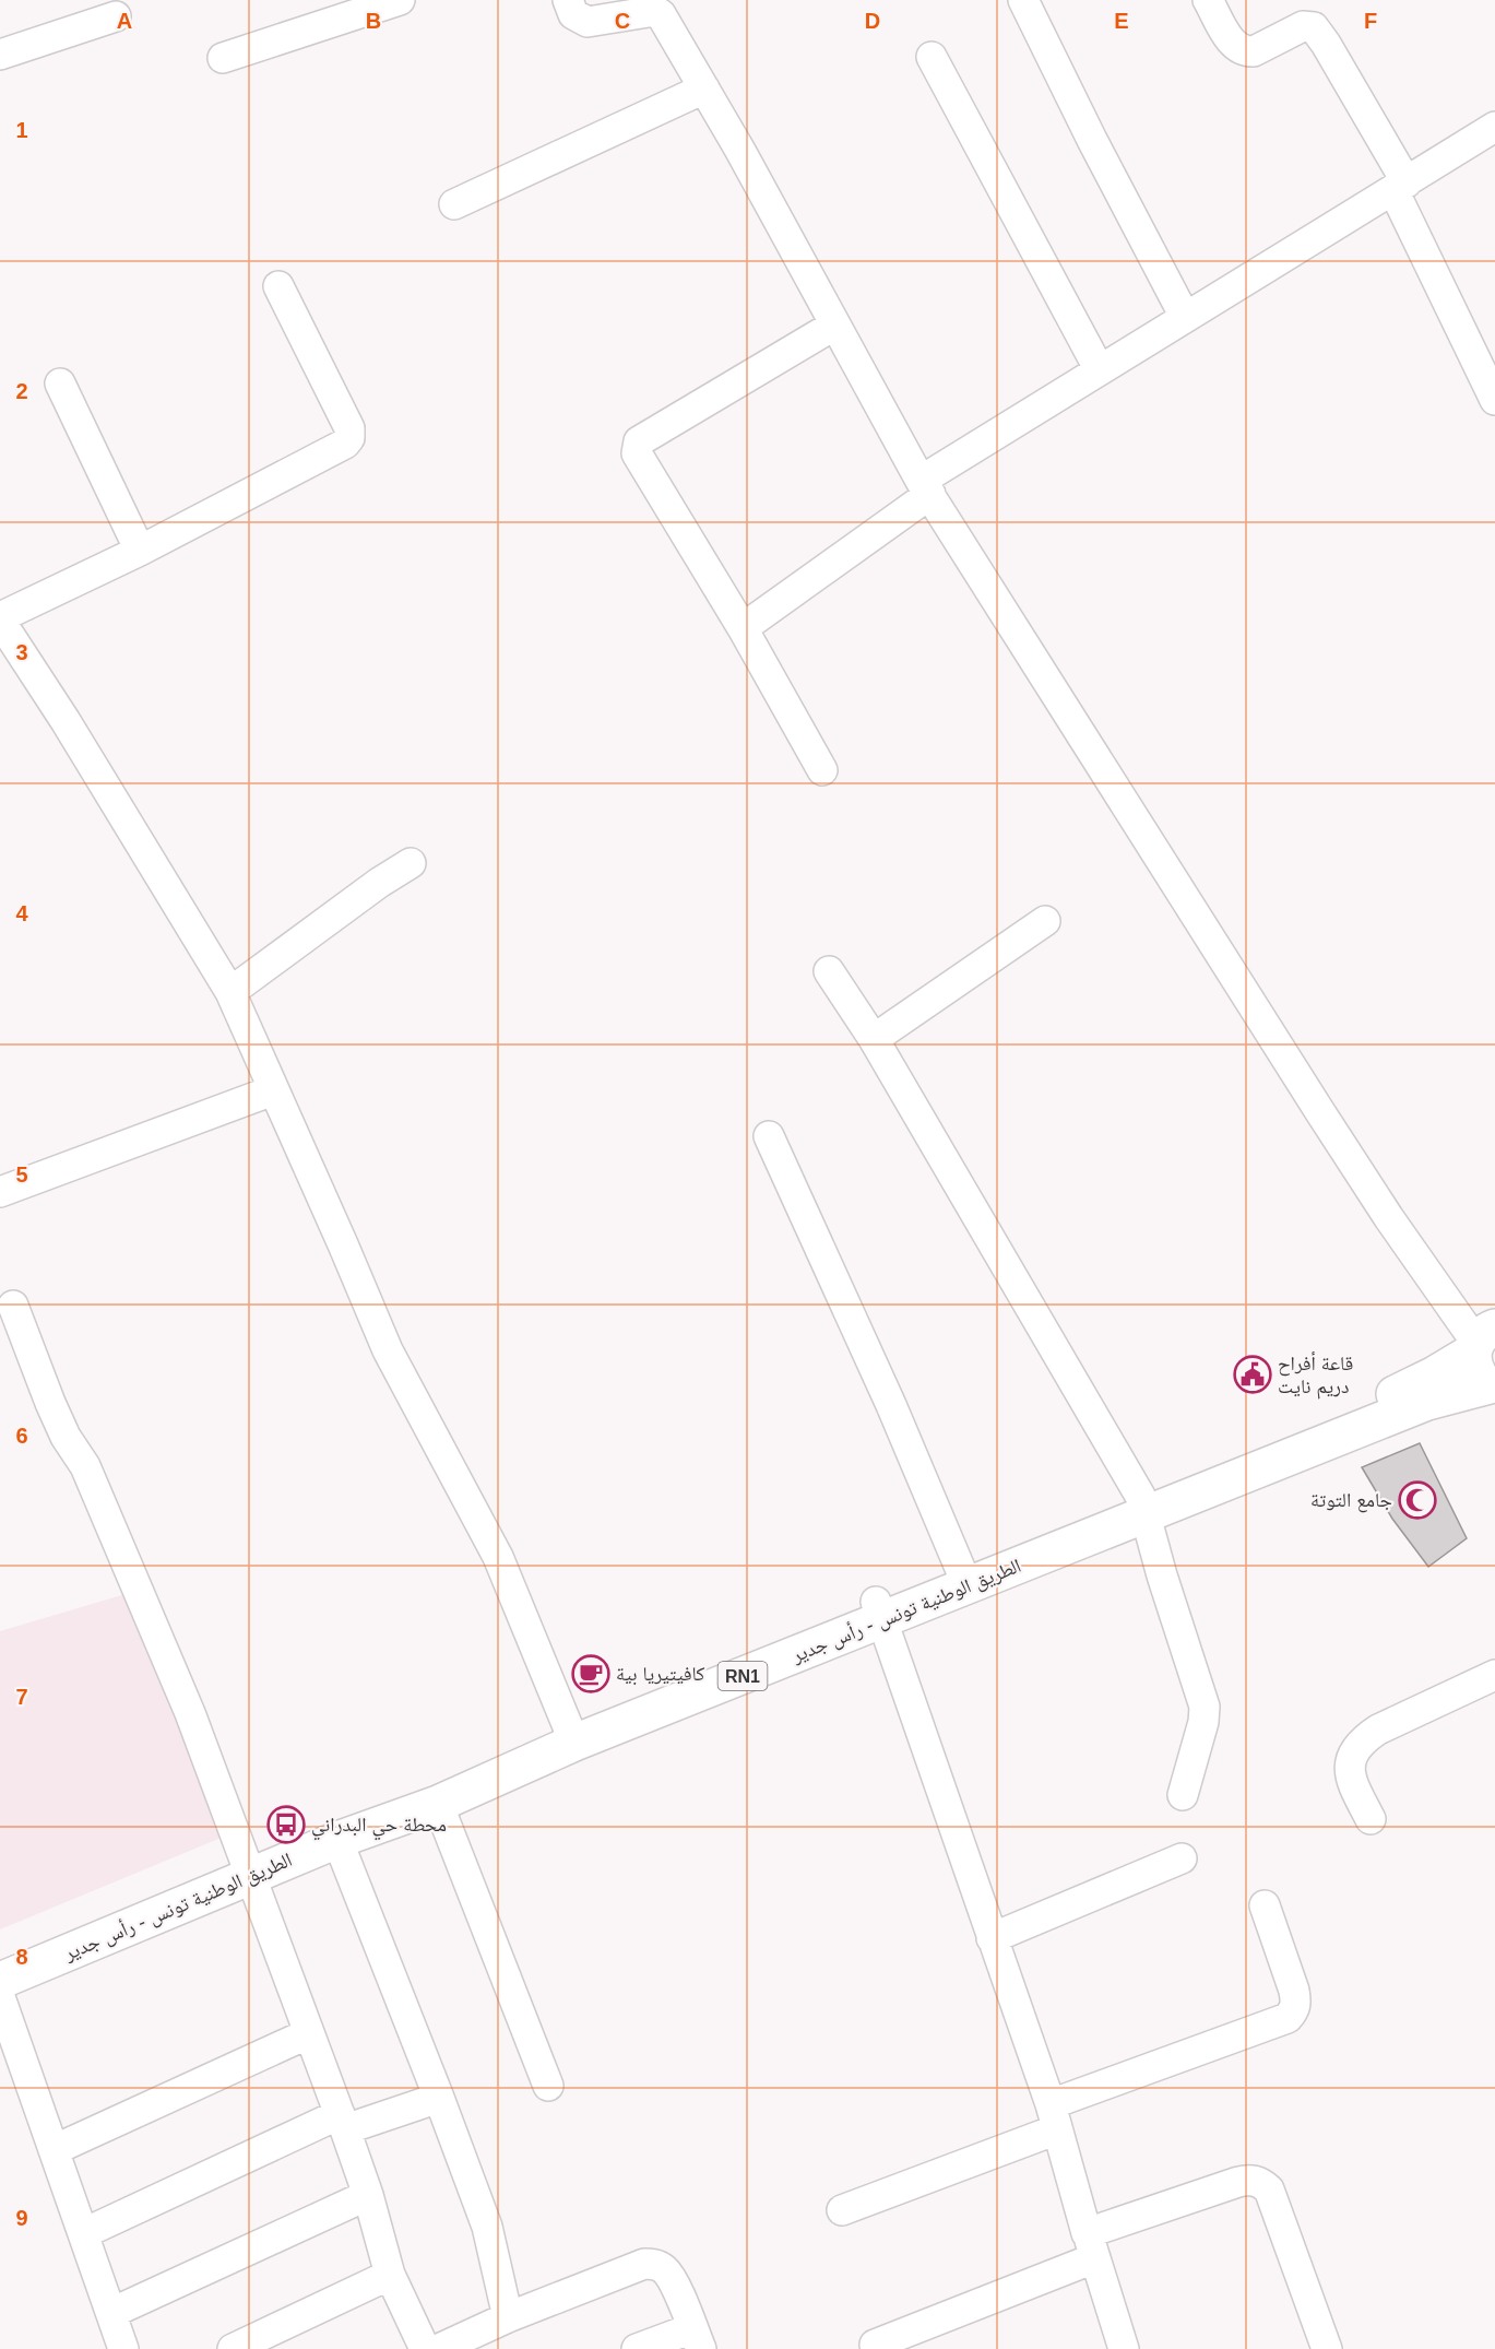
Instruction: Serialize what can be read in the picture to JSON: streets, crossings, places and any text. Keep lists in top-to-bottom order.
{
  "streets": {
    "highway": ["الطريق الوطنية تونس - رأس جدير", "RN1"]
  },
  "crossings": [
    ["الطريق الوطنية تونس - رأس جدير", "RN1"]
  ],
  "places": {
    "public building": ["قاعة أفراح دريم نايت"],
    "mosque": ["جامع التوتة"],
    "cafe": ["كافيتيريا بية"],
    "bus stop": ["محطة حي البدراني"]
  },
  "grid": {
    "columns": [
      "A",
      "B",
      "C",
      "D",
      "E",
      "F"
    ],
    "rows": [
      "1",
      "2",
      "3",
      "4",
      "5",
      "6",
      "7",
      "8",
      "9"
    ]
  }
}
